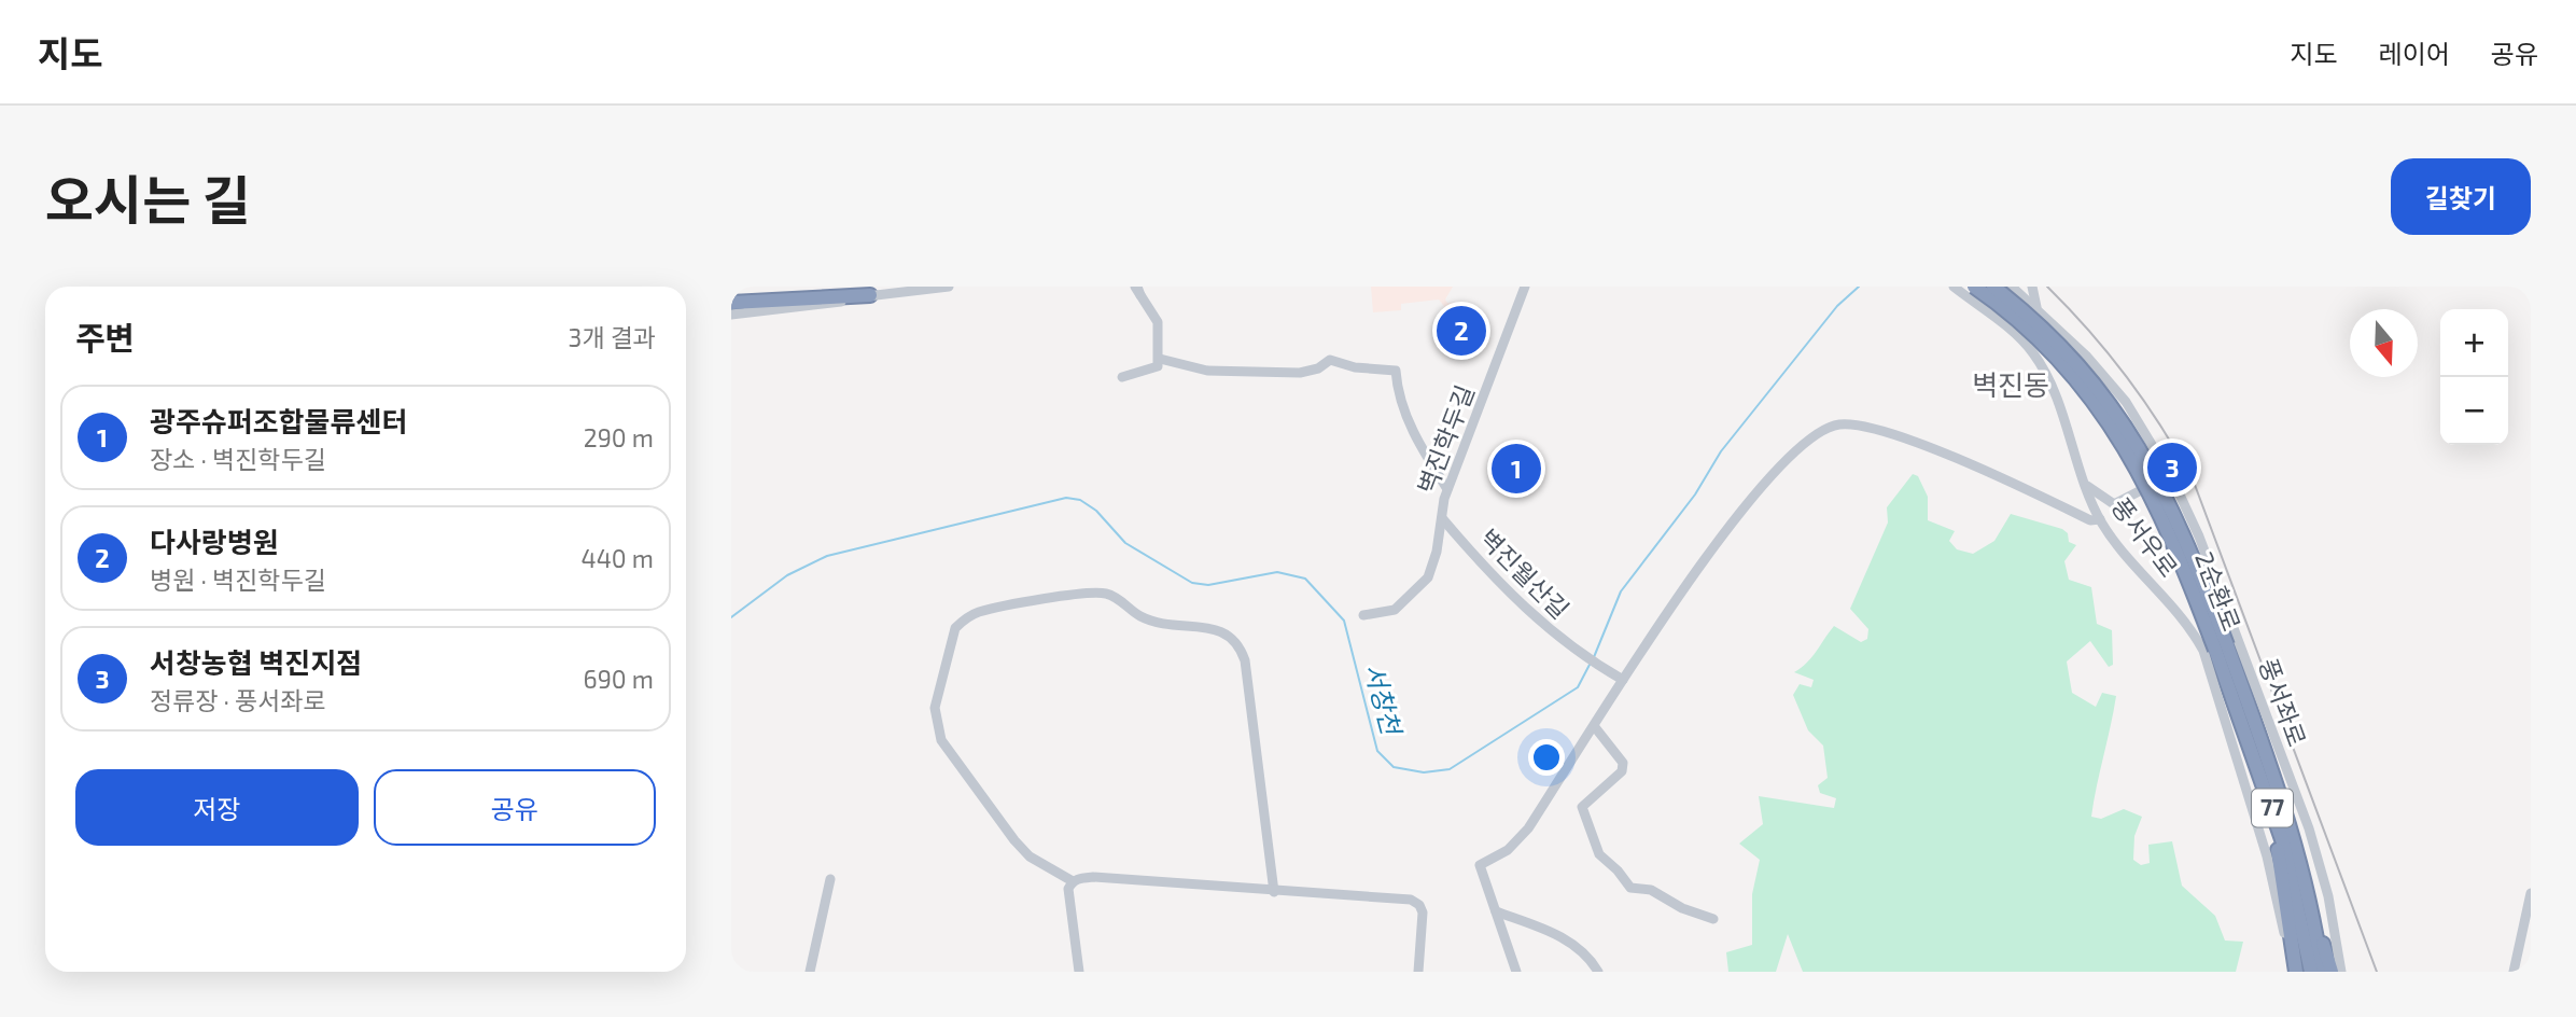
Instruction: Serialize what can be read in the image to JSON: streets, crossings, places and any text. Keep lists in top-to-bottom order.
{
  "streets": {
    "highway": ["2순환로", "77"],
    "street": [
      "벽진학두길",
      "풍서우로",
      "벽진월산길",
      "풍서좌로"
    ]
  },
  "crossings": [
    ["벽진학두길", "벽진월산길"],
    ["풍서우로", "2순환로"]
  ],
  "districts": ["벽진동"],
  "water": ["서창천"],
  "north": "bottom",
  "page": {
    "header": "지도",
    "nav": ["지도", "레이어", "공유"],
    "title": "오시는 길",
    "buttons": [
      "길찾기",
      ["저장", "공유"]
    ],
    "heading": ["주변", "3개 결과"],
    "pins": ["2", "3", "1"],
    "map_buttons": ["+", "−"],
    "list": [
      {
        "mark": "1",
        "name": "광주슈퍼조합물류센터",
        "note": "장소 · 벽진학두길",
        "value": "290 m"
      },
      {
        "mark": "2",
        "name": "다사랑병원",
        "note": "병원 · 벽진학두길",
        "value": "440 m"
      },
      {
        "mark": "3",
        "name": "서창농협 벽진지점",
        "note": "정류장 · 풍서좌로",
        "value": "690 m"
      }
    ]
  }
}
